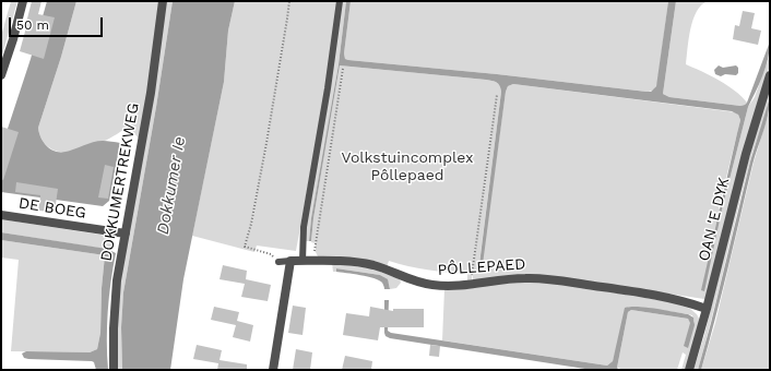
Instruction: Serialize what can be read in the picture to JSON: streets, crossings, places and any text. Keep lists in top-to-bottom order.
{
  "streets": {
    "street": [
      "DOKKUMERTREKWEG",
      "DE BOEG",
      "OAN 'E DYK",
      "PÔLLEPAED"
    ]
  },
  "crossings": [
    ["DOKKUMERTREKWEG", "DE BOEG"],
    ["OAN 'E DYK", "PÔLLEPAED"]
  ],
  "water": ["Dokkumer Ie"],
  "parks": ["Volkstuincomplex Pôllepaed"],
  "scale_bar": "50 m"
}
